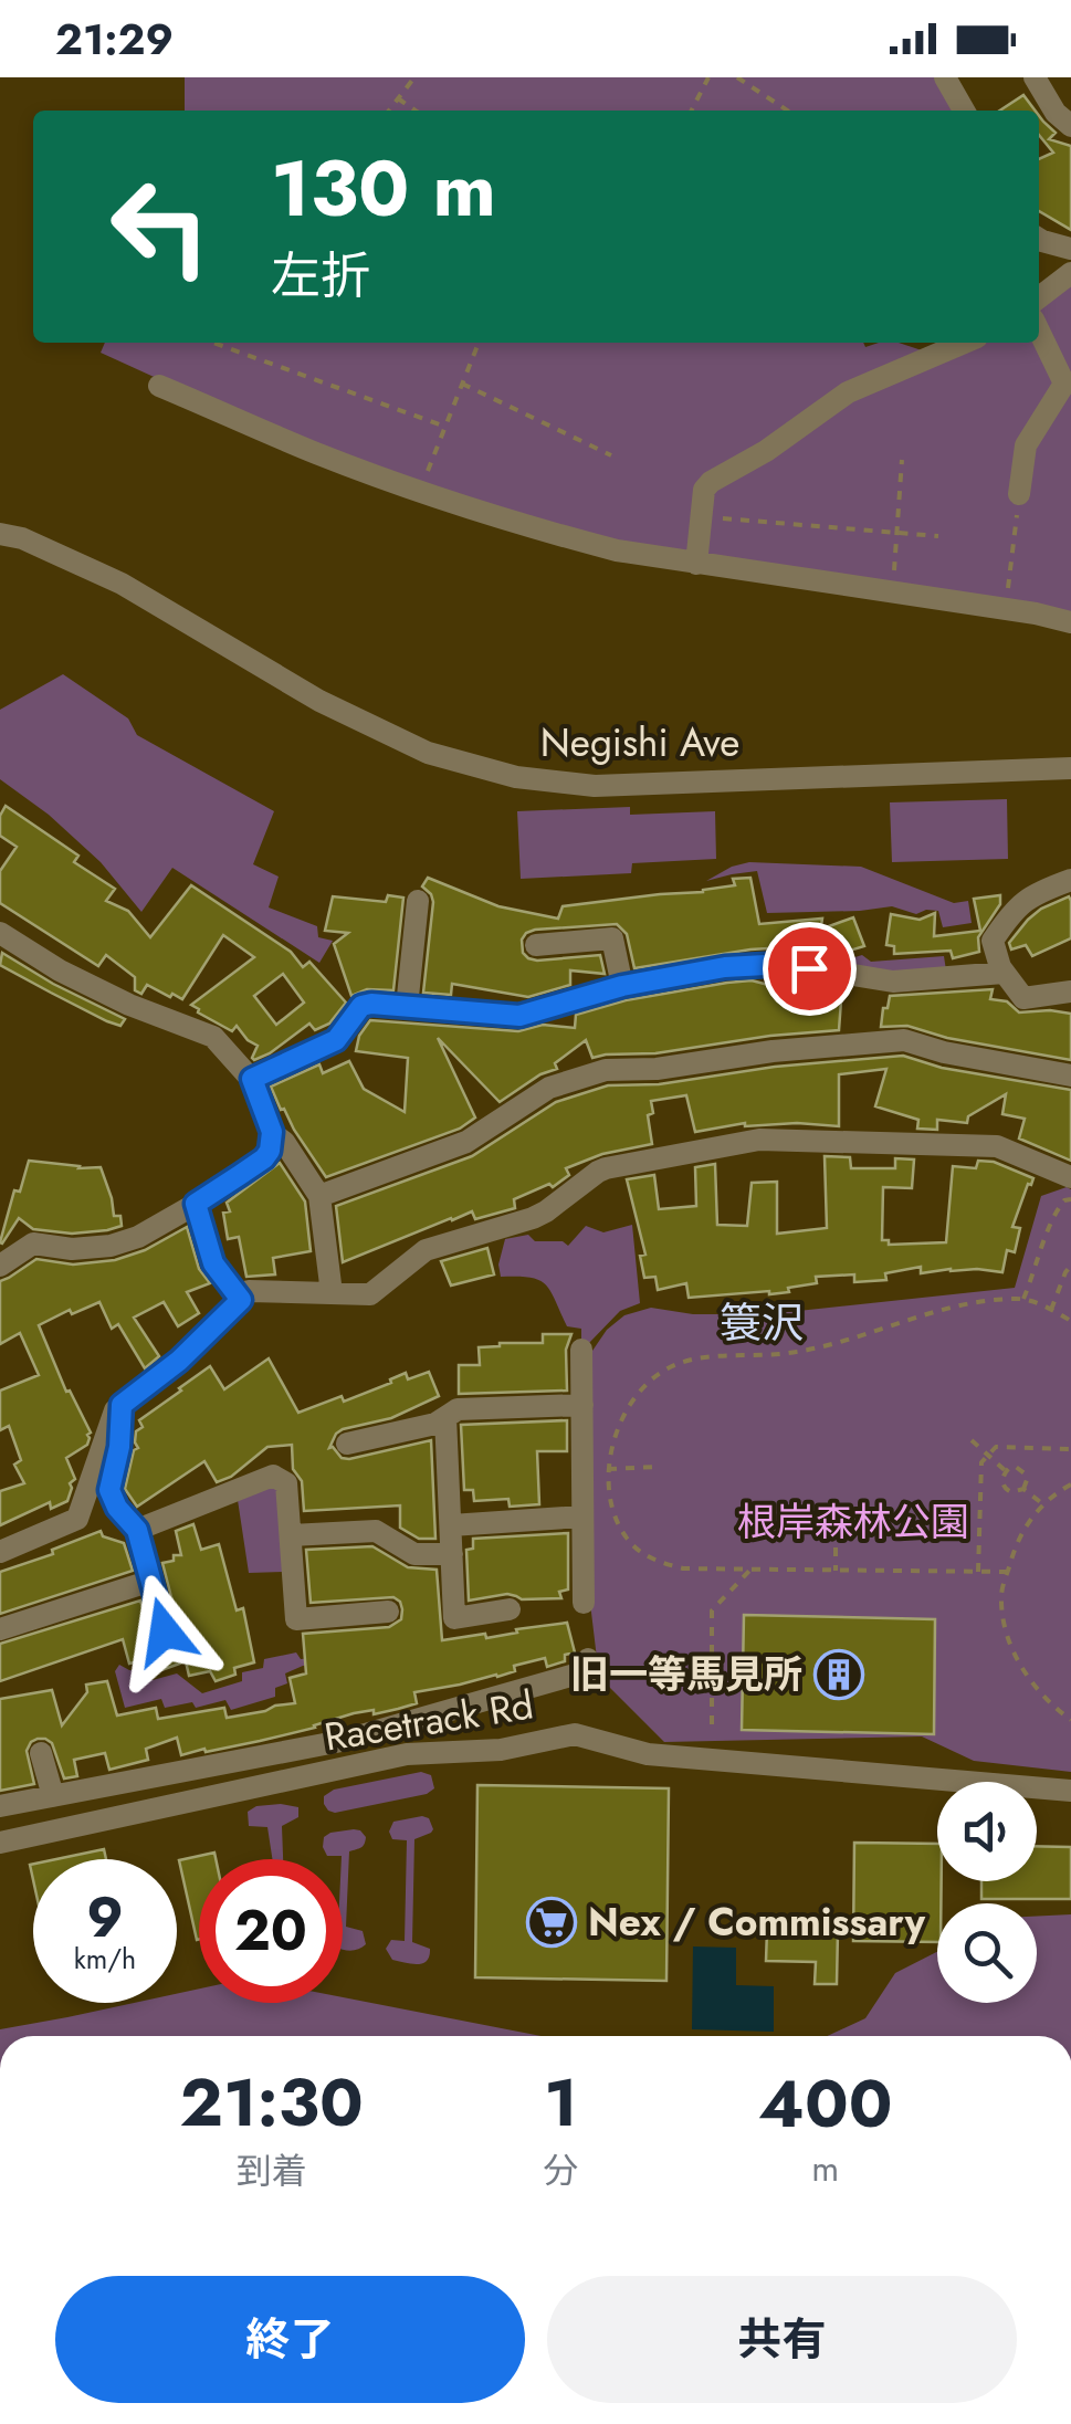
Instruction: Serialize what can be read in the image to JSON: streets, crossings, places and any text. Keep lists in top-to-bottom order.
{
  "streets": {
    "street": ["Negishi Ave", "Racetrack Rd"]
  },
  "districts": ["簑沢"],
  "parks": ["根岸森林公園"],
  "places": {
    "building": ["旧一等馬見所"],
    "supermarket": ["Nex / Commissary"]
  },
  "page": {
    "status": "21:29",
    "turn": ["130 m", "左折"],
    "speed": "9 km/h",
    "limit": "20",
    "eta": [
      "21:30",
      "到着",
      "1",
      "分",
      "400",
      "m"
    ],
    "buttons": ["終了", "共有"]
  }
}
